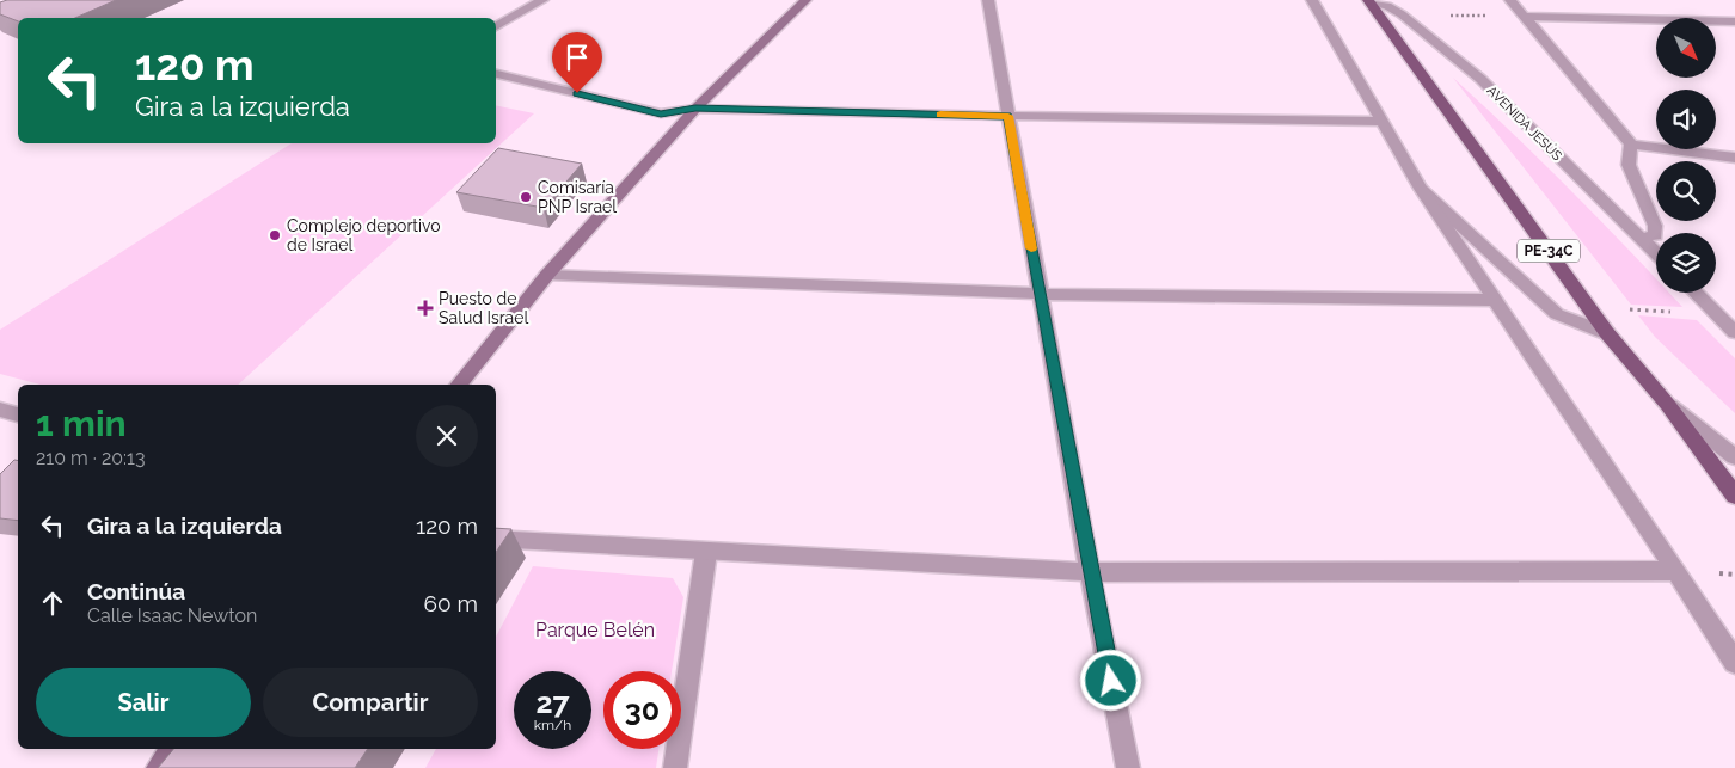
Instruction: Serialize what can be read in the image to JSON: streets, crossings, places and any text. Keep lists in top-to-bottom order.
{
  "streets": {
    "main road": ["PE-34C"],
    "street": ["AVENIDA JESÚS"]
  },
  "crossings": [
    ["AVENIDA JESÚS", "PE-34C"]
  ],
  "parks": ["Parque Belén"],
  "places": {
    "other": ["Comisaría PNP Israel", "Complejo deportivo de Israel"],
    "health": ["Puesto de Salud Israel"]
  },
  "north": "bottom right",
  "page": {
    "turn": ["120 m", "Gira a la izquierda"],
    "heading": ["1 min", "210 m · 20:13"],
    "list": [
      {
        "name": "Gira a la izquierda",
        "value": "120 m"
      },
      {
        "name": "Continúa",
        "note": "Calle Isaac Newton",
        "value": "60 m"
      }
    ],
    "buttons": ["Salir", "Compartir"],
    "speed": "27 km/h",
    "limit": "30"
  }
}
